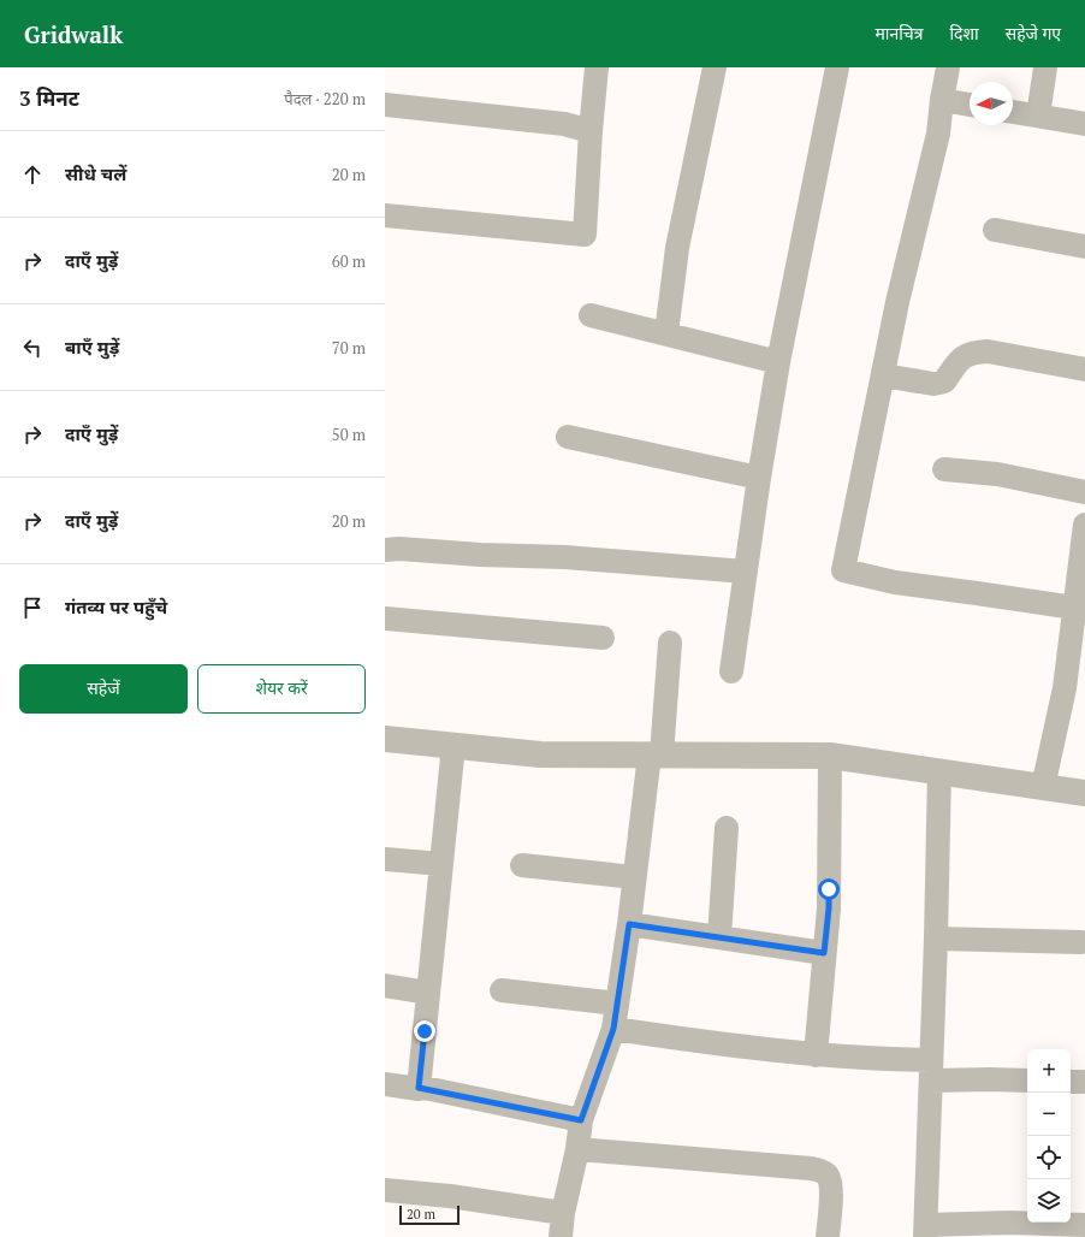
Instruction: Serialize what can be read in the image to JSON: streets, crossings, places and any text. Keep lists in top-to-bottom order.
{
  "scale_bar": "20 m",
  "north": "left",
  "page": {
    "header": "Gridwalk",
    "nav": ["मानचित्र", "दिशा", "सहेजे गए"],
    "heading": ["3 मिनट", "पैदल · 220 m"],
    "list": [
      ["सीधे चलें", "20 m"],
      ["दाएँ मुड़ें", "60 m"],
      ["बाएँ मुड़ें", "70 m"],
      ["दाएँ मुड़ें", "50 m"],
      ["दाएँ मुड़ें", "20 m"],
      "गंतव्य पर पहुँचे"
    ],
    "buttons": ["सहेजें", "शेयर करें"],
    "map_buttons": ["+", "−"],
    "scale": "20 m"
  }
}
